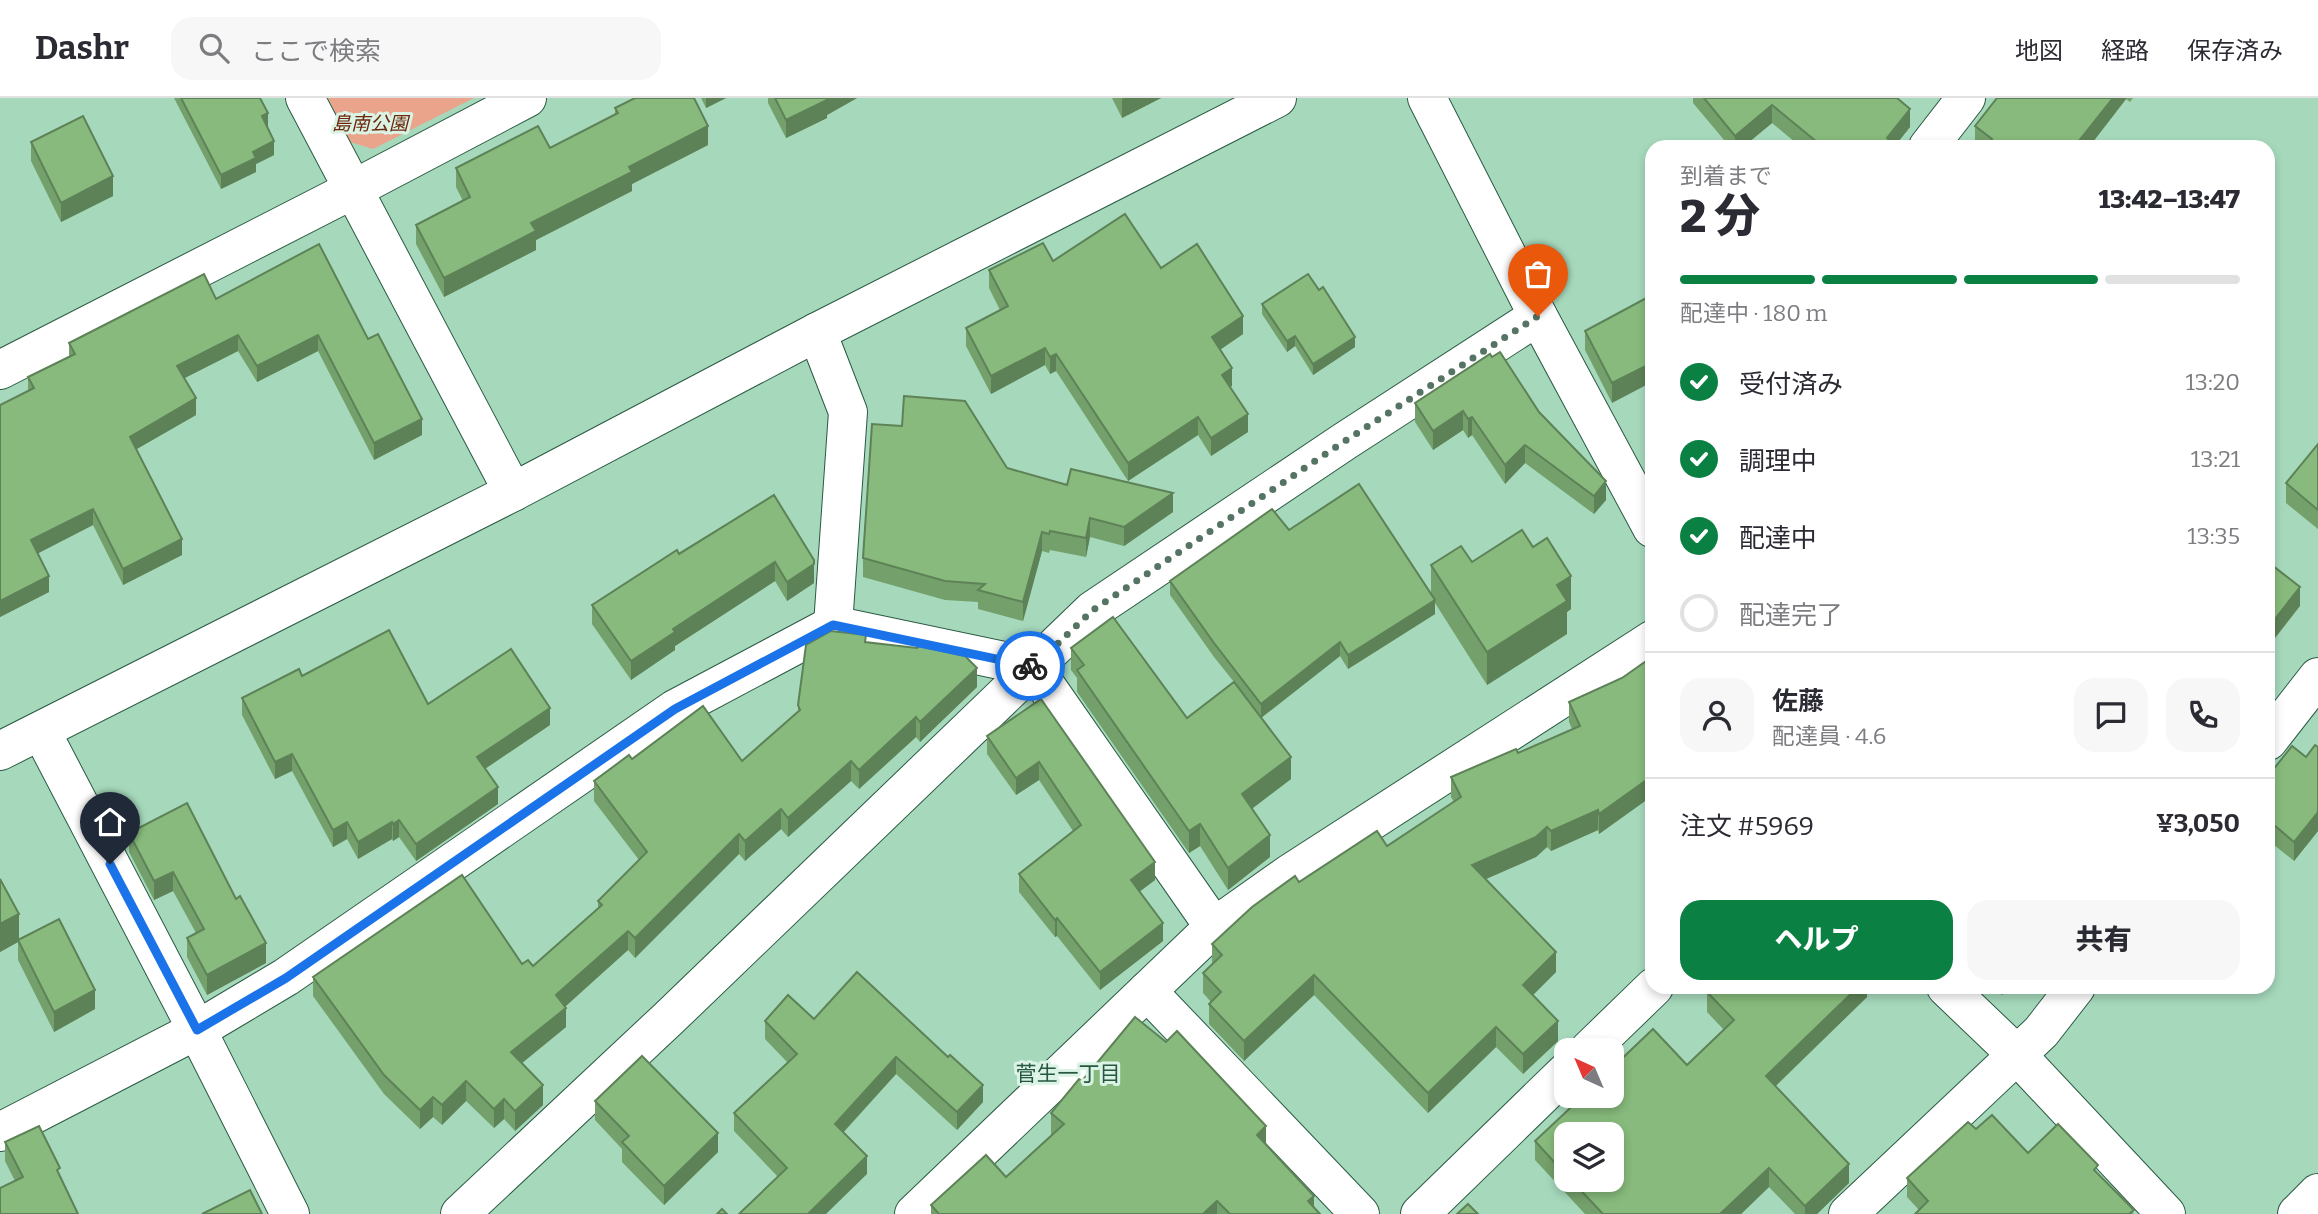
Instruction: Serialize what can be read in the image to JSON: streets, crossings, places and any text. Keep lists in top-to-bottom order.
{
  "districts": ["菅生一丁目"],
  "parks": ["島南公園"],
  "north": "top left",
  "page": {
    "header": "Dashr",
    "search": "ここで検索",
    "nav": ["地図", "経路", "保存済み"],
    "heading": ["2 分", "到着まで", "13:42–13:47"],
    "panel": [
      "佐藤",
      "配達員 · 4.6",
      "注文 #5969",
      "¥3,050"
    ],
    "bar": "配達中 · 180 m",
    "list": [
      ["受付済み", "13:20"],
      ["調理中", "13:21"],
      ["配達中", "13:35"],
      "配達完了"
    ],
    "buttons": ["ヘルプ", "共有"]
  }
}
